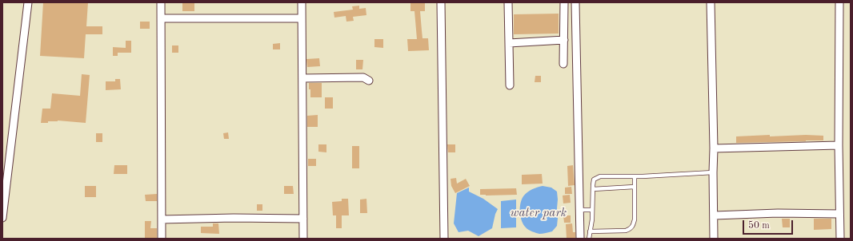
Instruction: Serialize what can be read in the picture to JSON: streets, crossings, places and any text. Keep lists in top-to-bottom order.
{
  "water": ["water park"],
  "scale_bar": "50 m"
}
